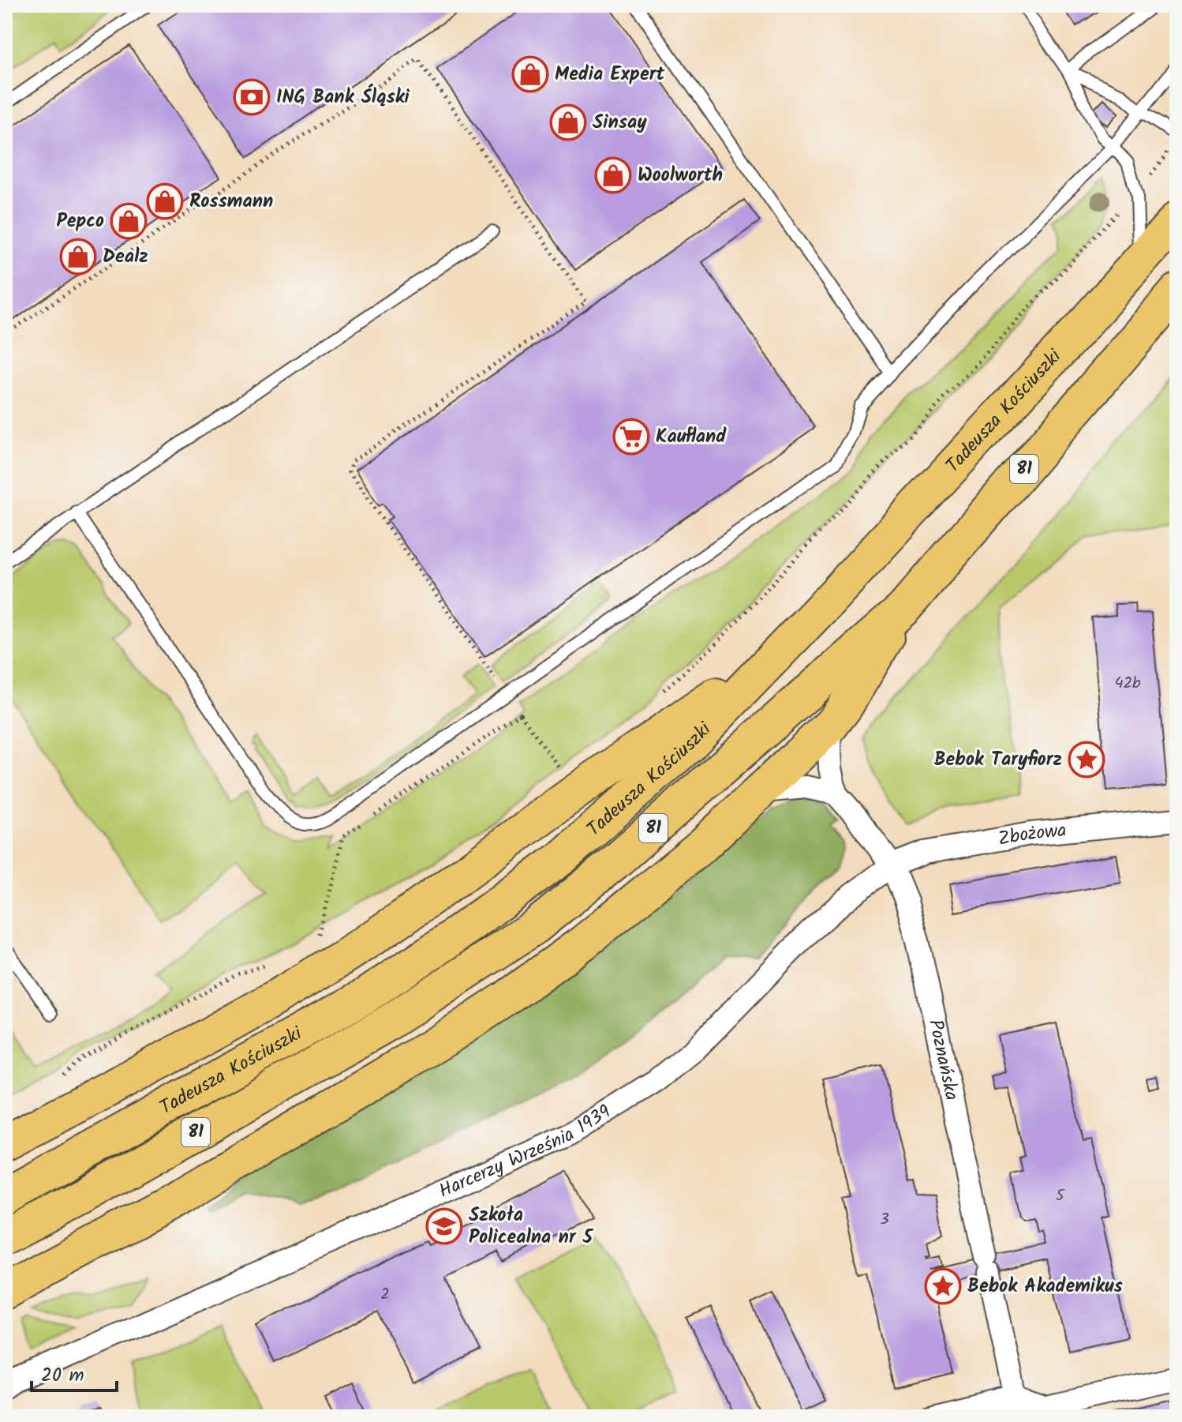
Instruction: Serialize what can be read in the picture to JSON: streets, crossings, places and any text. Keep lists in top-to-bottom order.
{
  "streets": {
    "main road": ["Tadeusza Kościuszki", "81"],
    "street": ["Zbożowa", "Poznańska", "Harcerzy Września 1939"]
  },
  "crossings": [
    ["Zbożowa", "Poznańska"],
    ["Zbożowa", "Harcerzy Września 1939"],
    ["Poznańska", "Harcerzy Września 1939"]
  ],
  "places": {
    "shop": [
      "Media Expert",
      "Sinsay",
      "Woolworth",
      "Rossmann",
      "Pepco",
      "Dealz"
    ],
    "bank": ["ING Bank Śląski"],
    "supermarket": ["Kaufland"],
    "place": ["Bebok Taryfiorz", "Bebok Akademikus"],
    "school or university": ["Szkoła Policealna nr 5"]
  },
  "house_numbers": [
    "42b",
    "5",
    "3",
    "2"
  ],
  "scale_bar": "20 m"
}
